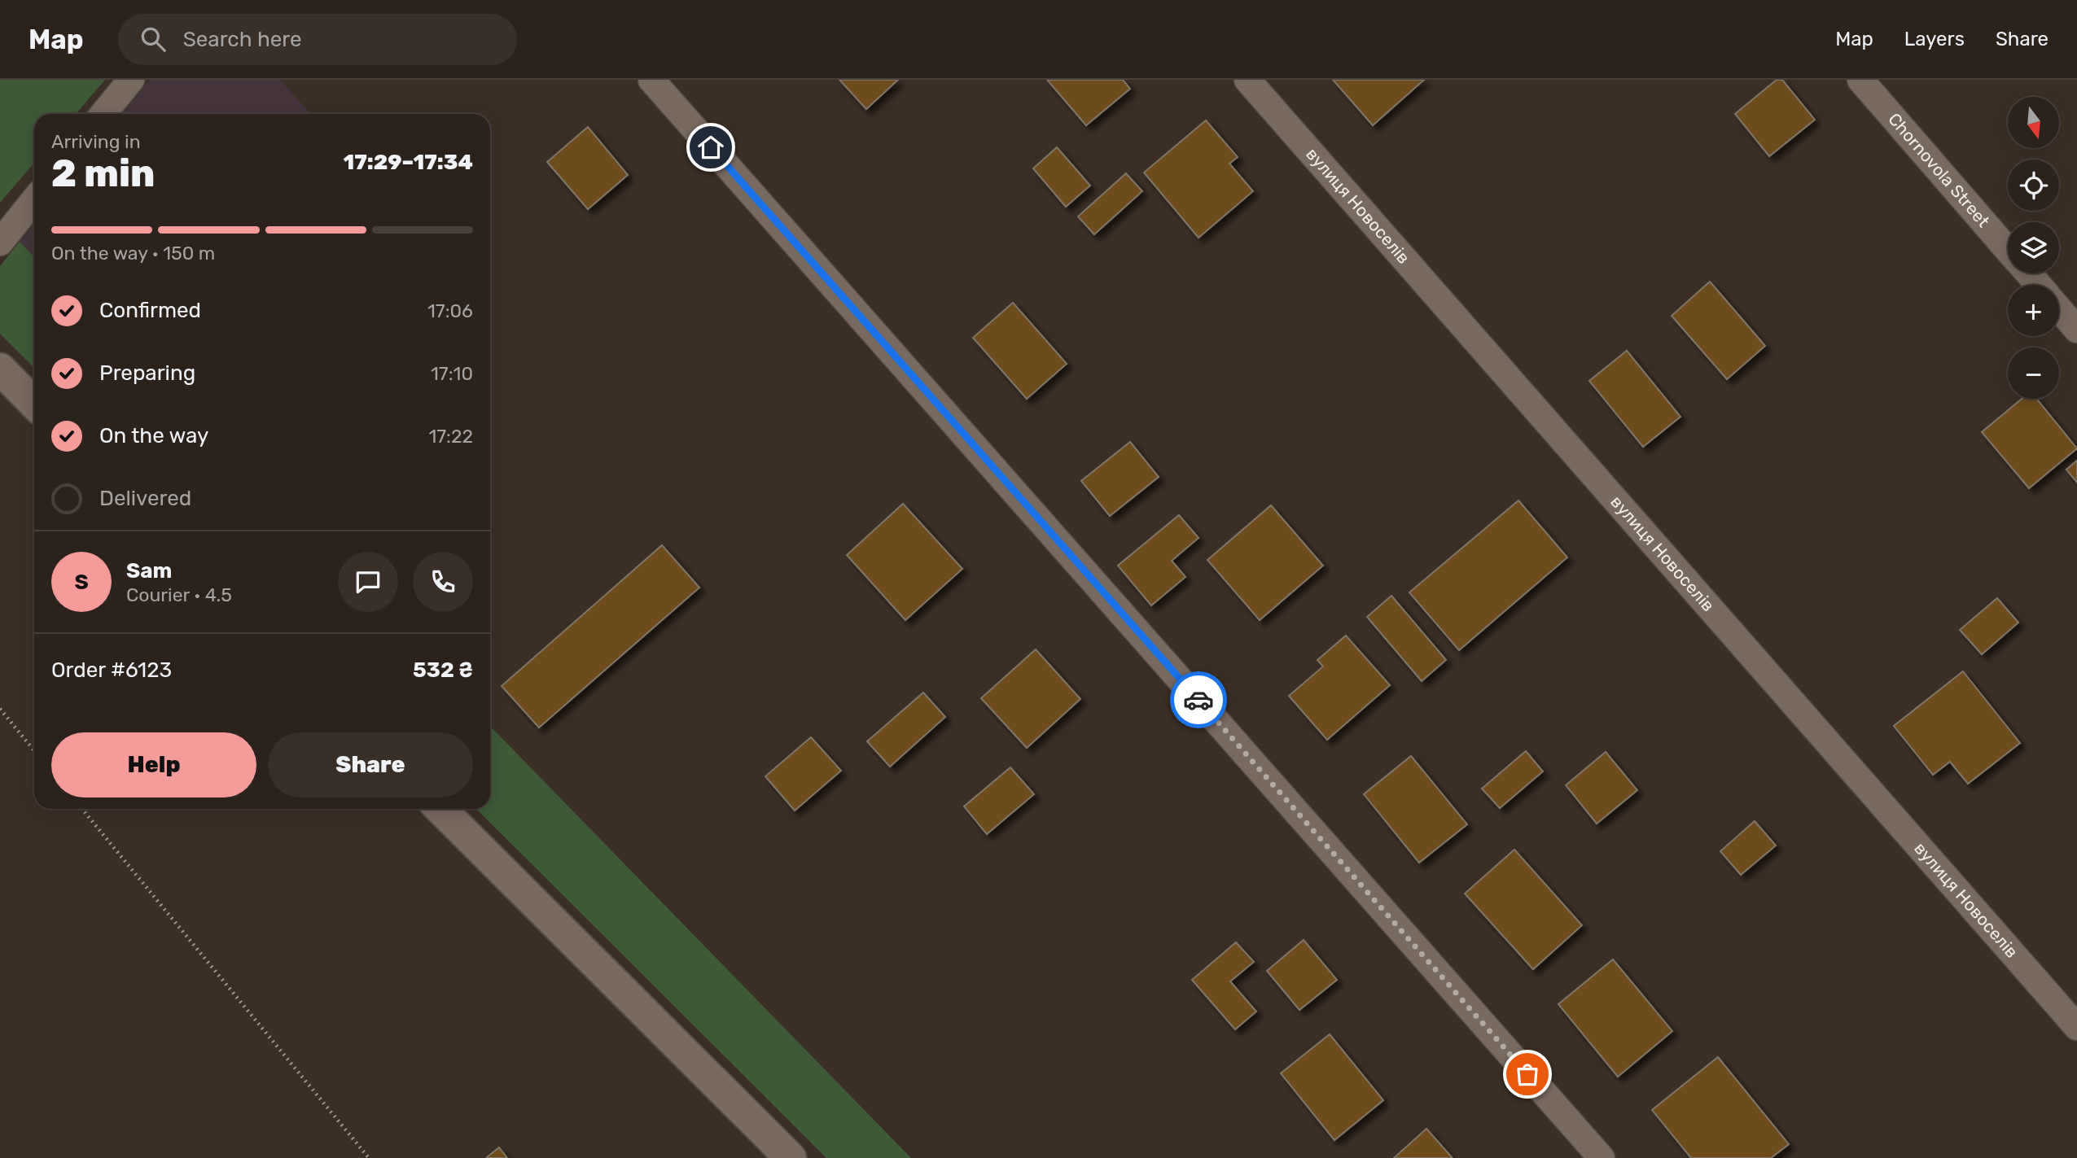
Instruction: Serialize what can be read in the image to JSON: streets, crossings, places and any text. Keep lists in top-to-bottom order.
{
  "streets": {
    "street": ["Chornovola Street", "вулиця Новоселів"]
  },
  "north": "bottom",
  "page": {
    "header": "Map",
    "search": "Search here",
    "nav": ["Map", "Layers", "Share"],
    "map_buttons": ["+", "−"],
    "heading": ["2 min", "Arriving in", "17:29–17:34"],
    "panel": [
      "Sam",
      "Courier · 4.5",
      "Order #6123",
      "532 ₴"
    ],
    "bar": "On the way · 150 m",
    "list": [
      ["Confirmed", "17:06"],
      ["Preparing", "17:10"],
      ["On the way", "17:22"],
      "Delivered"
    ],
    "round": "S",
    "buttons": ["Help", "Share"]
  }
}
